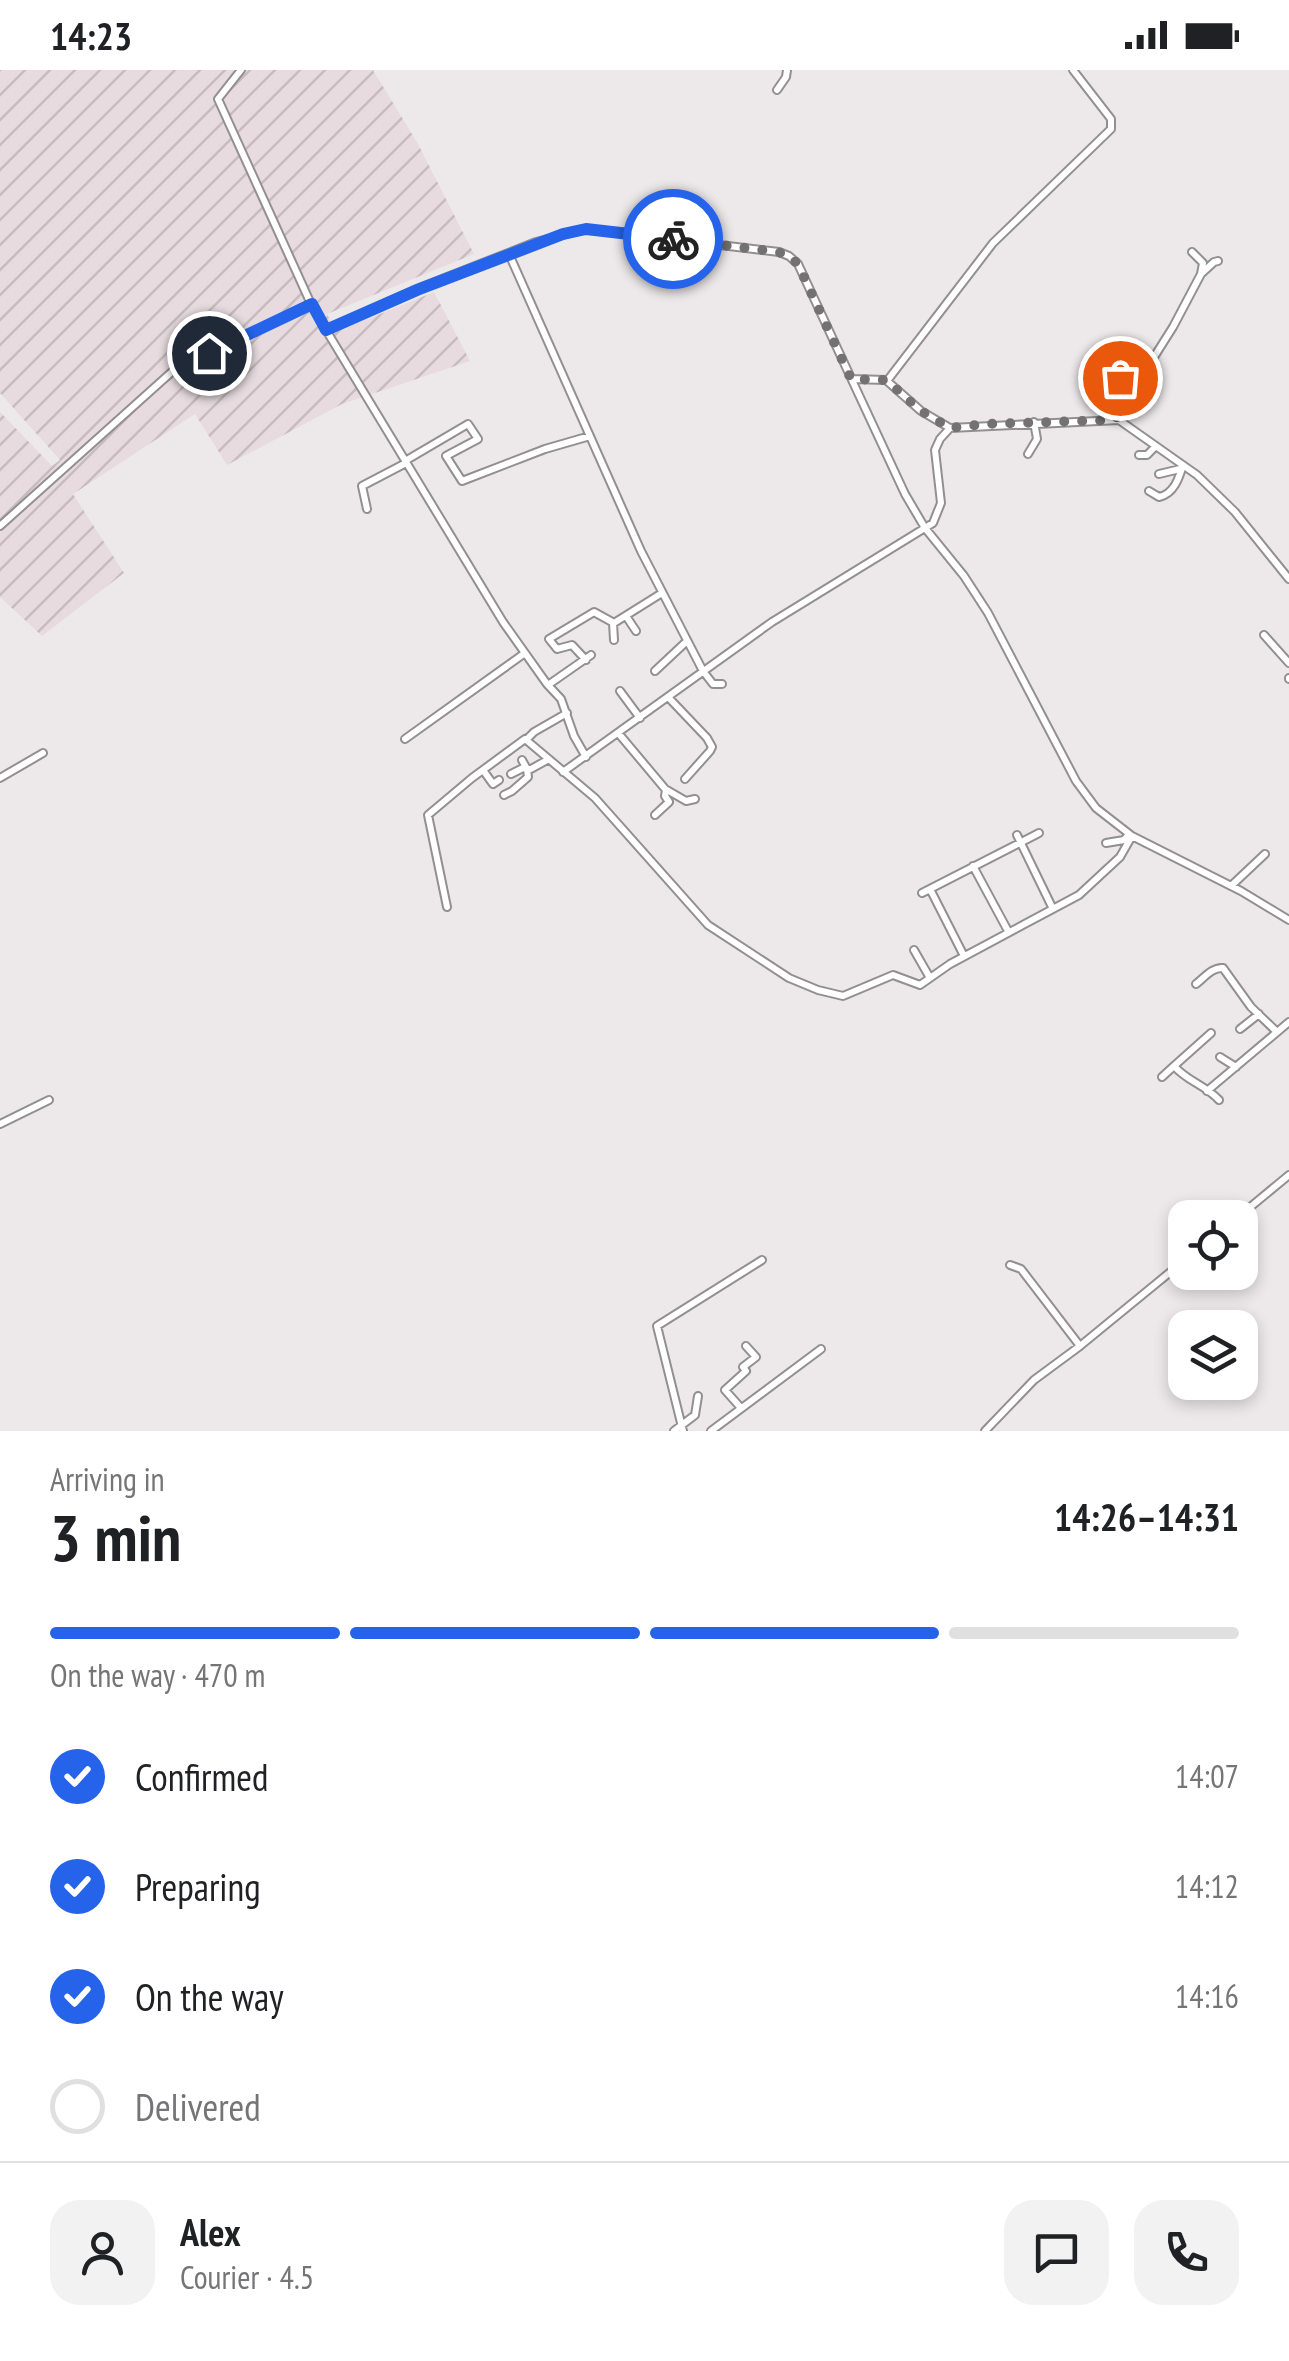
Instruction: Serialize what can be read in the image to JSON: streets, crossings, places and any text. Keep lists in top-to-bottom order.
{
  "page": {
    "status": "14:23",
    "heading": ["3 min", "Arriving in", "14:26–14:31"],
    "panel": ["Alex", "Courier · 4.5"],
    "bar": "On the way · 470 m",
    "list": [
      ["Confirmed", "14:07"],
      ["Preparing", "14:12"],
      ["On the way", "14:16"],
      "Delivered"
    ]
  }
}
